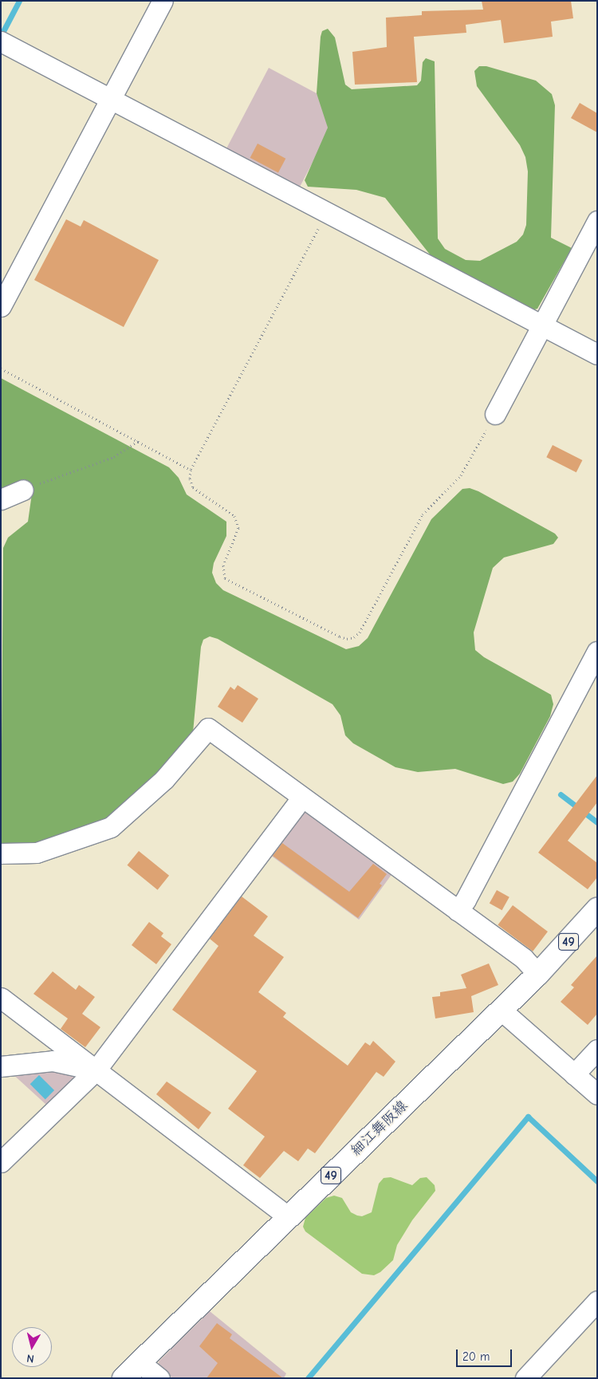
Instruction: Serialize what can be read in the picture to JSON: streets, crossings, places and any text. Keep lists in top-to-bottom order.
{
  "streets": {
    "main road": ["49", "細江舞阪線"]
  },
  "scale_bar": "20 m",
  "north": "bottom"
}
